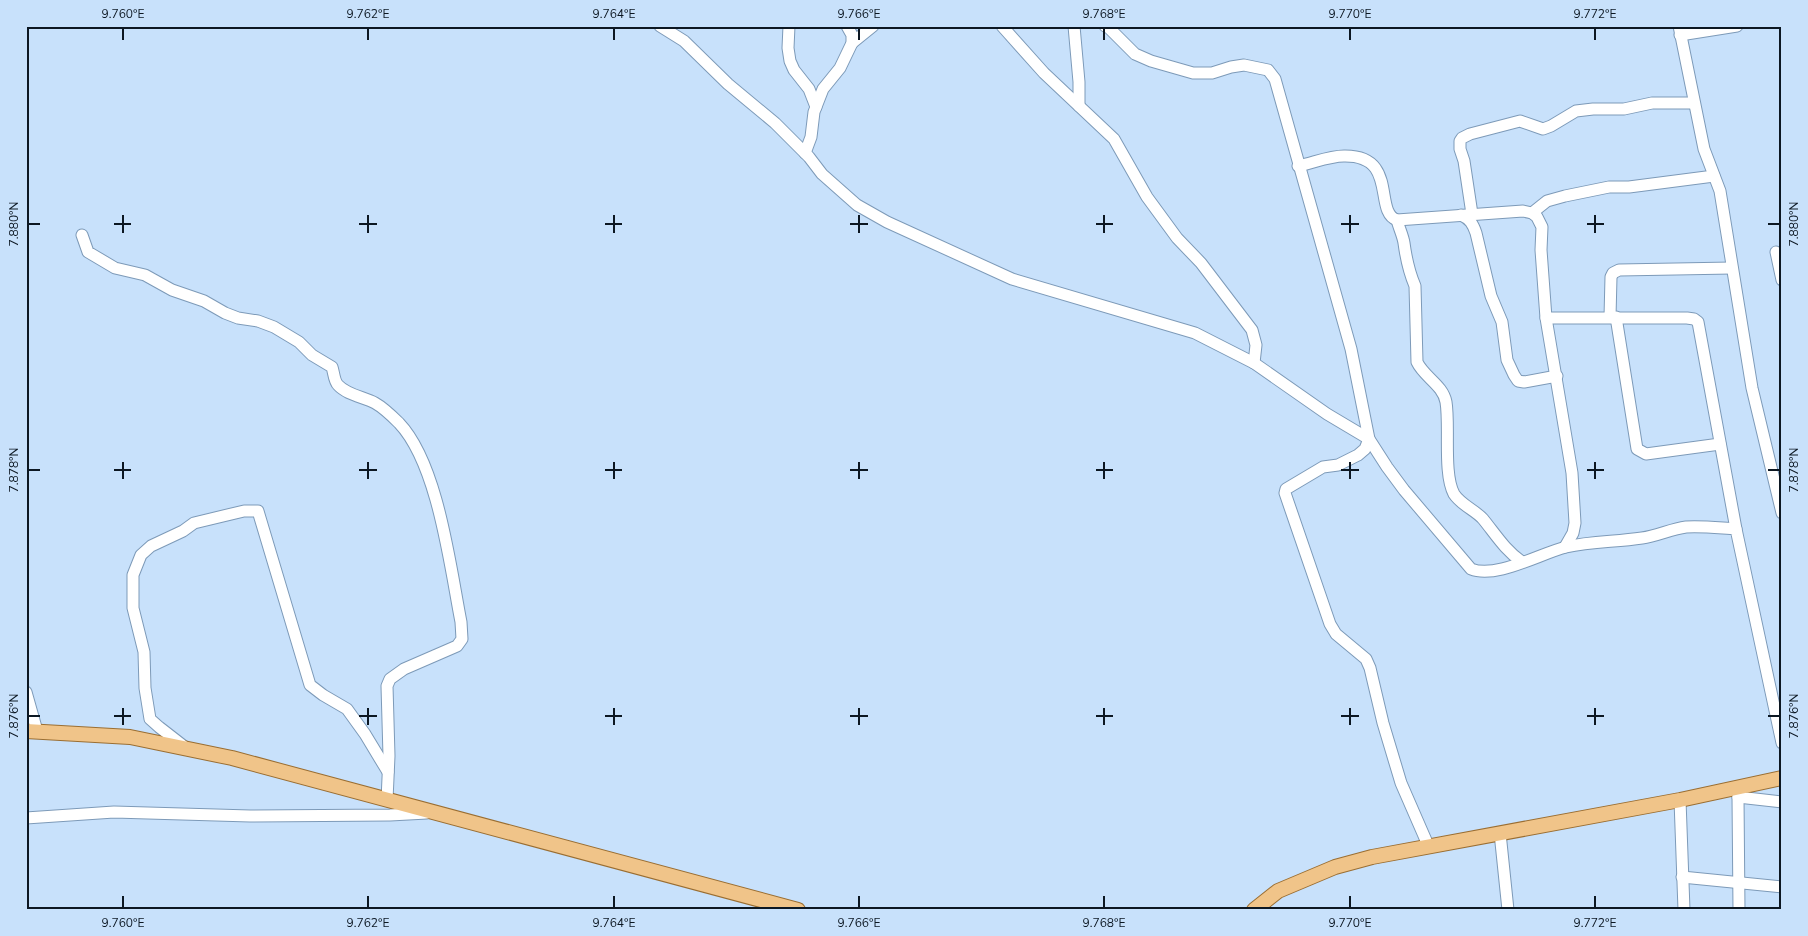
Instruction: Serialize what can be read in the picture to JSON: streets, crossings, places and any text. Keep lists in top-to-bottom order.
{
  "coordinates": [
    "9.760°E",
    "9.762°E",
    "9.764°E",
    "9.766°E",
    "9.768°E",
    "9.770°E",
    "9.772°E",
    "7.880°N",
    "7.878°N",
    "7.876°N"
  ]
}
